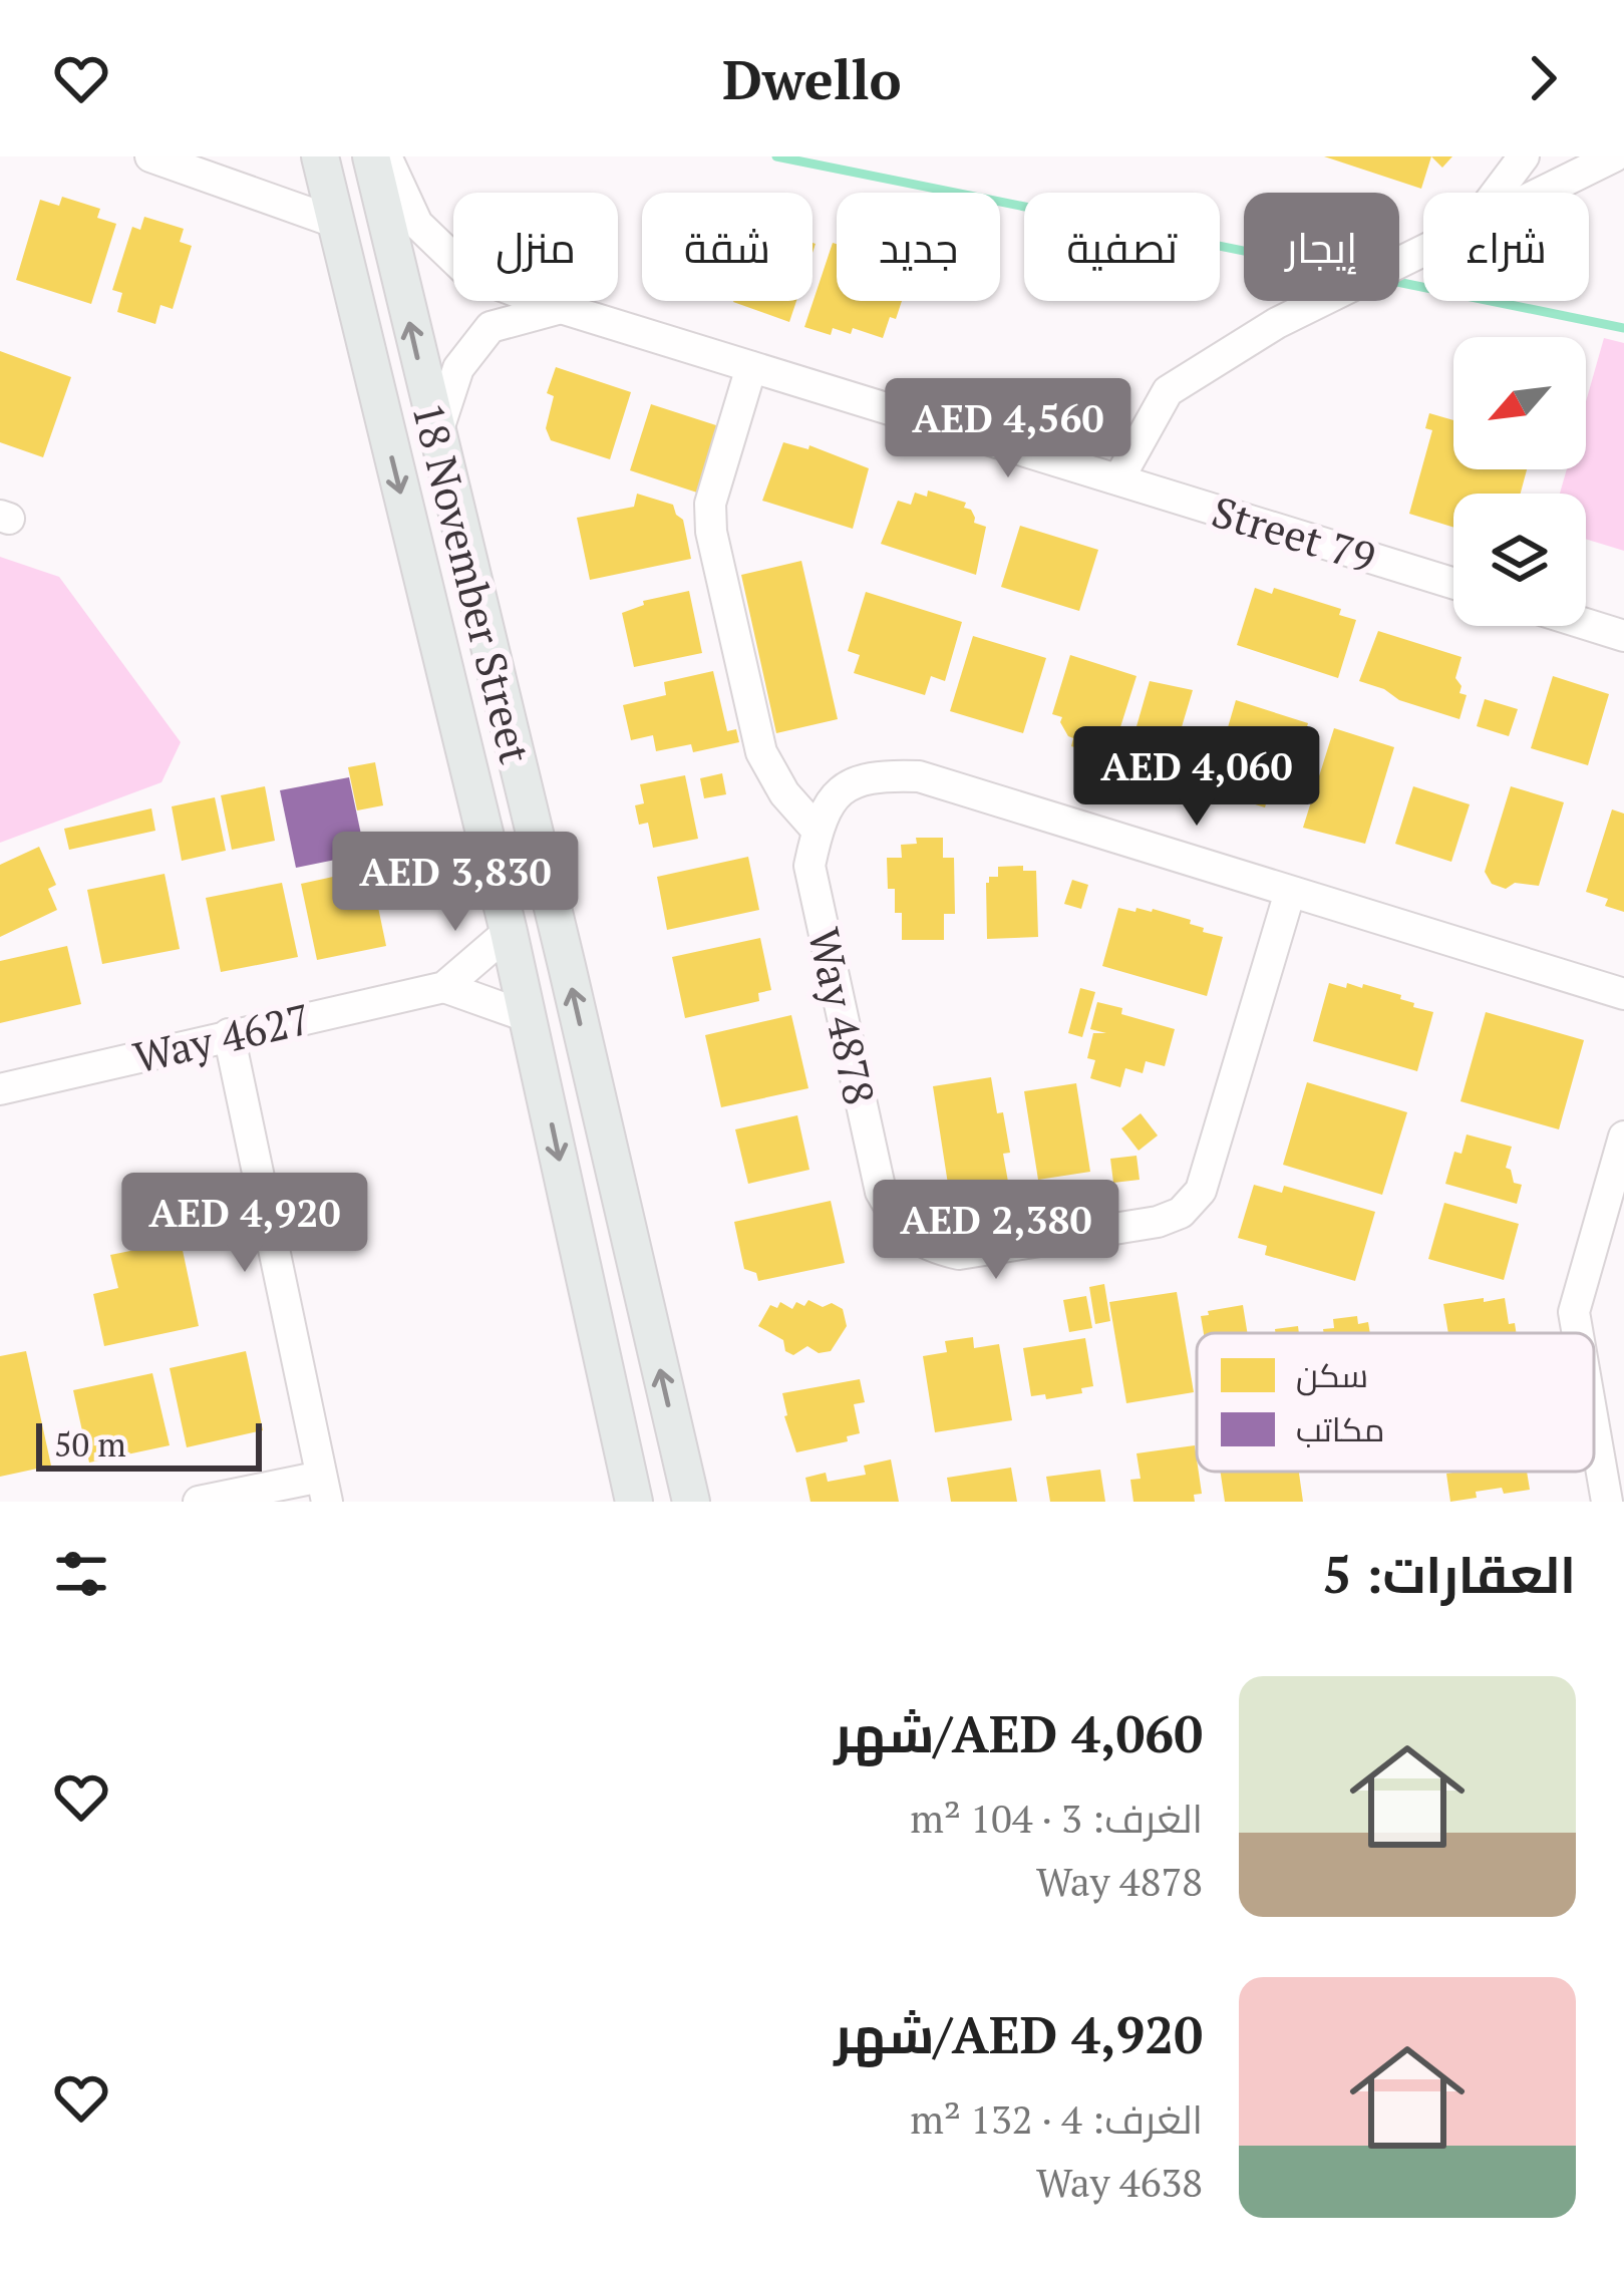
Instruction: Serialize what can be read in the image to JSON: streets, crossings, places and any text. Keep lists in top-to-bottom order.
{
  "streets": {
    "main road": ["18 November Street"],
    "street": ["Street 79", "Way 4878", "Way 4627"]
  },
  "crossings": [
    ["18 November Street", "Way 4627"]
  ],
  "legend": ["سكن", "مكاتب"],
  "scale_bar": "50 m",
  "north": "bottom left",
  "page": {
    "header": "Dwello",
    "chip": [
      "شراء",
      "إيجار",
      "تصفية",
      "جديد",
      "شقة",
      "منزل"
    ],
    "price": [
      "AED 4,560",
      "AED 4,060",
      "AED 3,830",
      "AED 4,920",
      "AED 2,380"
    ],
    "scale": "50 m",
    "heading": "العقارات: 5",
    "list": [
      {
        "name": "AED 4,060/شهر",
        "note": "الغرف: 3 · 104 m² · Way 4878"
      },
      {
        "name": "AED 4,920/شهر",
        "note": "الغرف: 4 · 132 m² · Way 4638"
      }
    ]
  }
}
